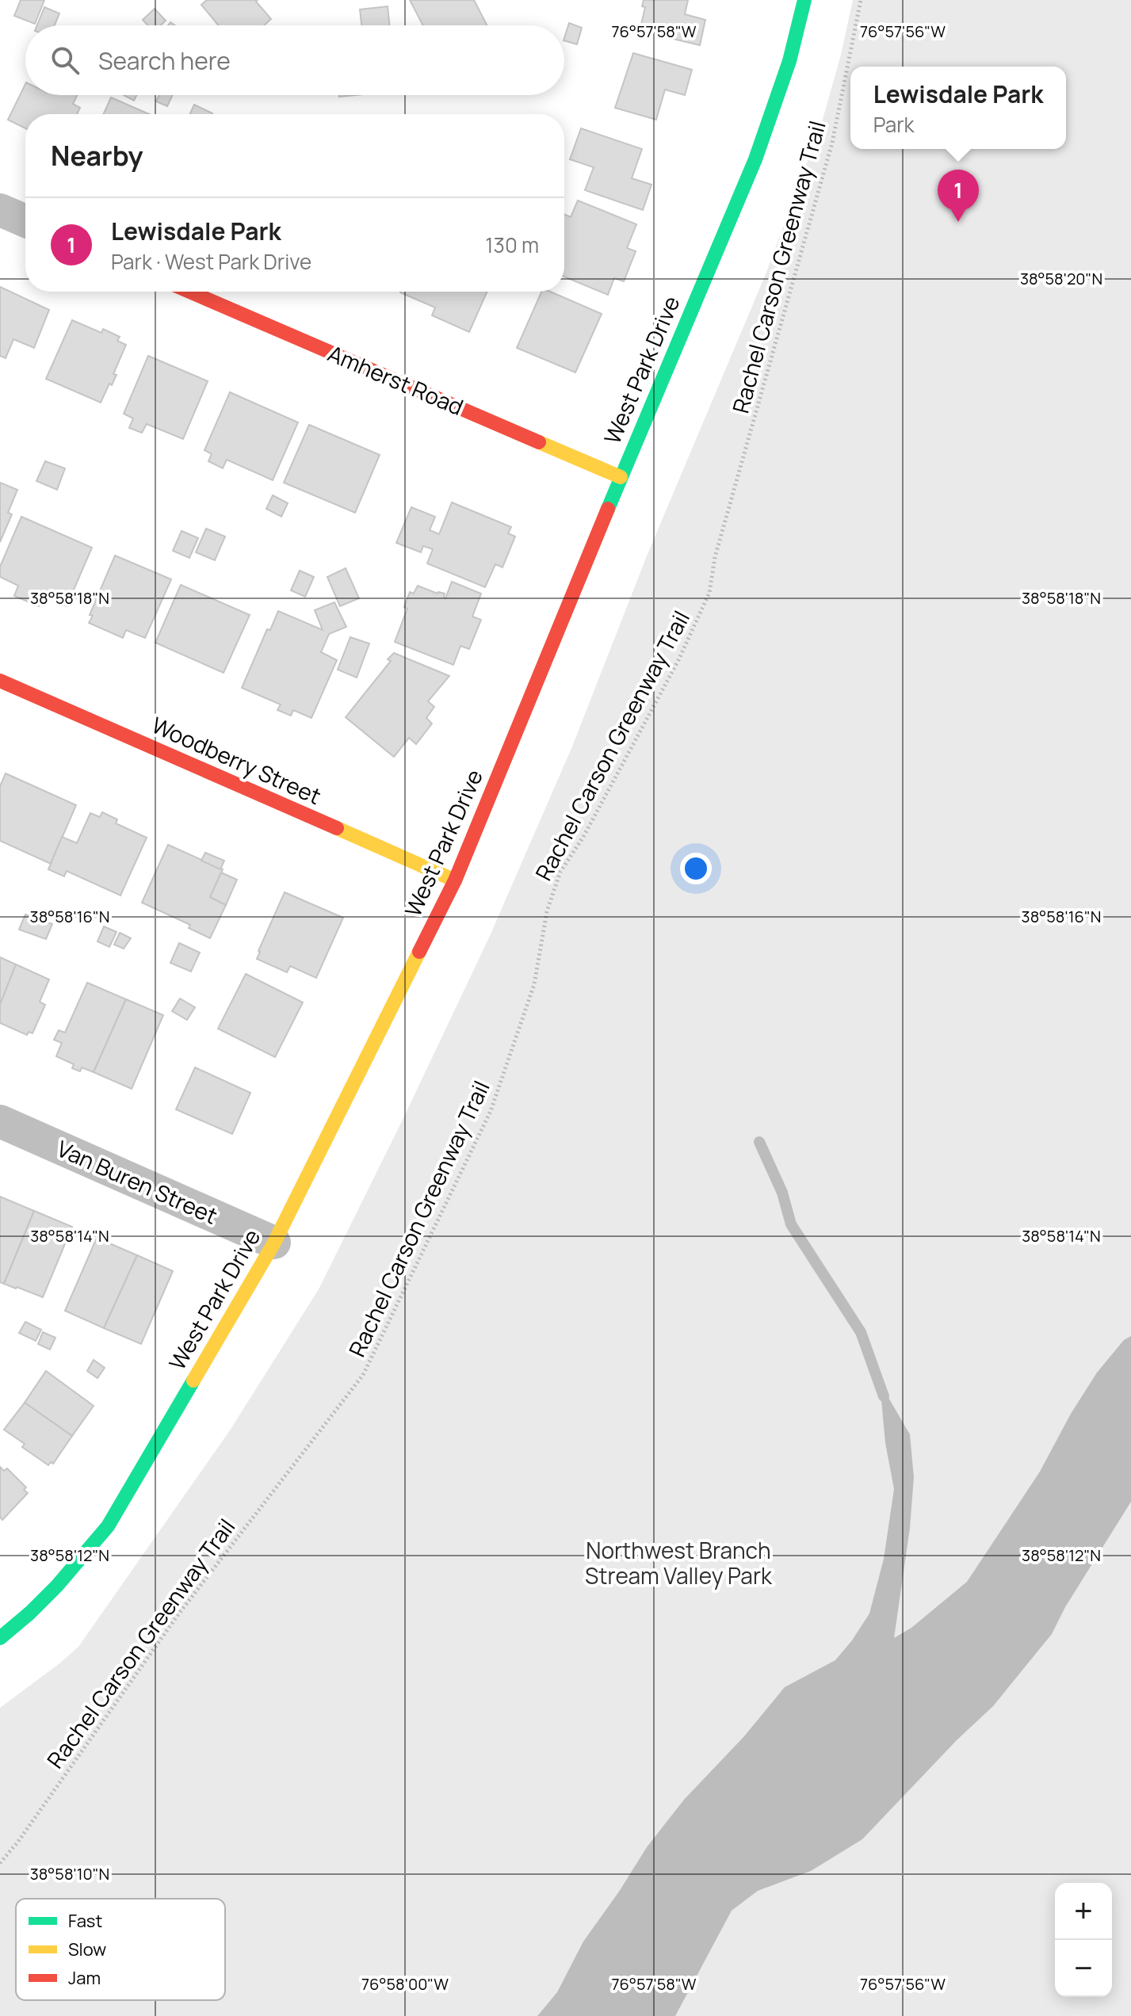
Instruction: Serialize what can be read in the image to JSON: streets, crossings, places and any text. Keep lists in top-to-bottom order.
{
  "streets": {
    "street": [
      "West Park Drive",
      "Amherst Road",
      "Woodberry Street",
      "Van Buren Street"
    ],
    "path": ["Rachel Carson Greenway Trail"]
  },
  "crossings": [
    ["West Park Drive", "Amherst Road"],
    ["West Park Drive", "Woodberry Street"],
    ["West Park Drive", "Van Buren Street"]
  ],
  "parks": ["Northwest Branch Stream Valley Park"],
  "legend": ["Fast", "Slow", "Jam"],
  "page": {
    "search": "Search here",
    "popup": ["Lewisdale Park", "Park"],
    "heading": "Nearby",
    "pins": "1",
    "list": [
      {
        "mark": "1",
        "name": "Lewisdale Park",
        "note": "Park · West Park Drive",
        "value": "130 m"
      }
    ],
    "map_buttons": ["+", "−"]
  },
  "coordinates": [
    "76°57'58\"W",
    "76°57'56\"W",
    "38°58'20\"N",
    "38°58'18\"N",
    "38°58'16\"N",
    "38°58'14\"N",
    "38°58'12\"N",
    "38°58'10\"N",
    "76°58'00\"W"
  ]
}
